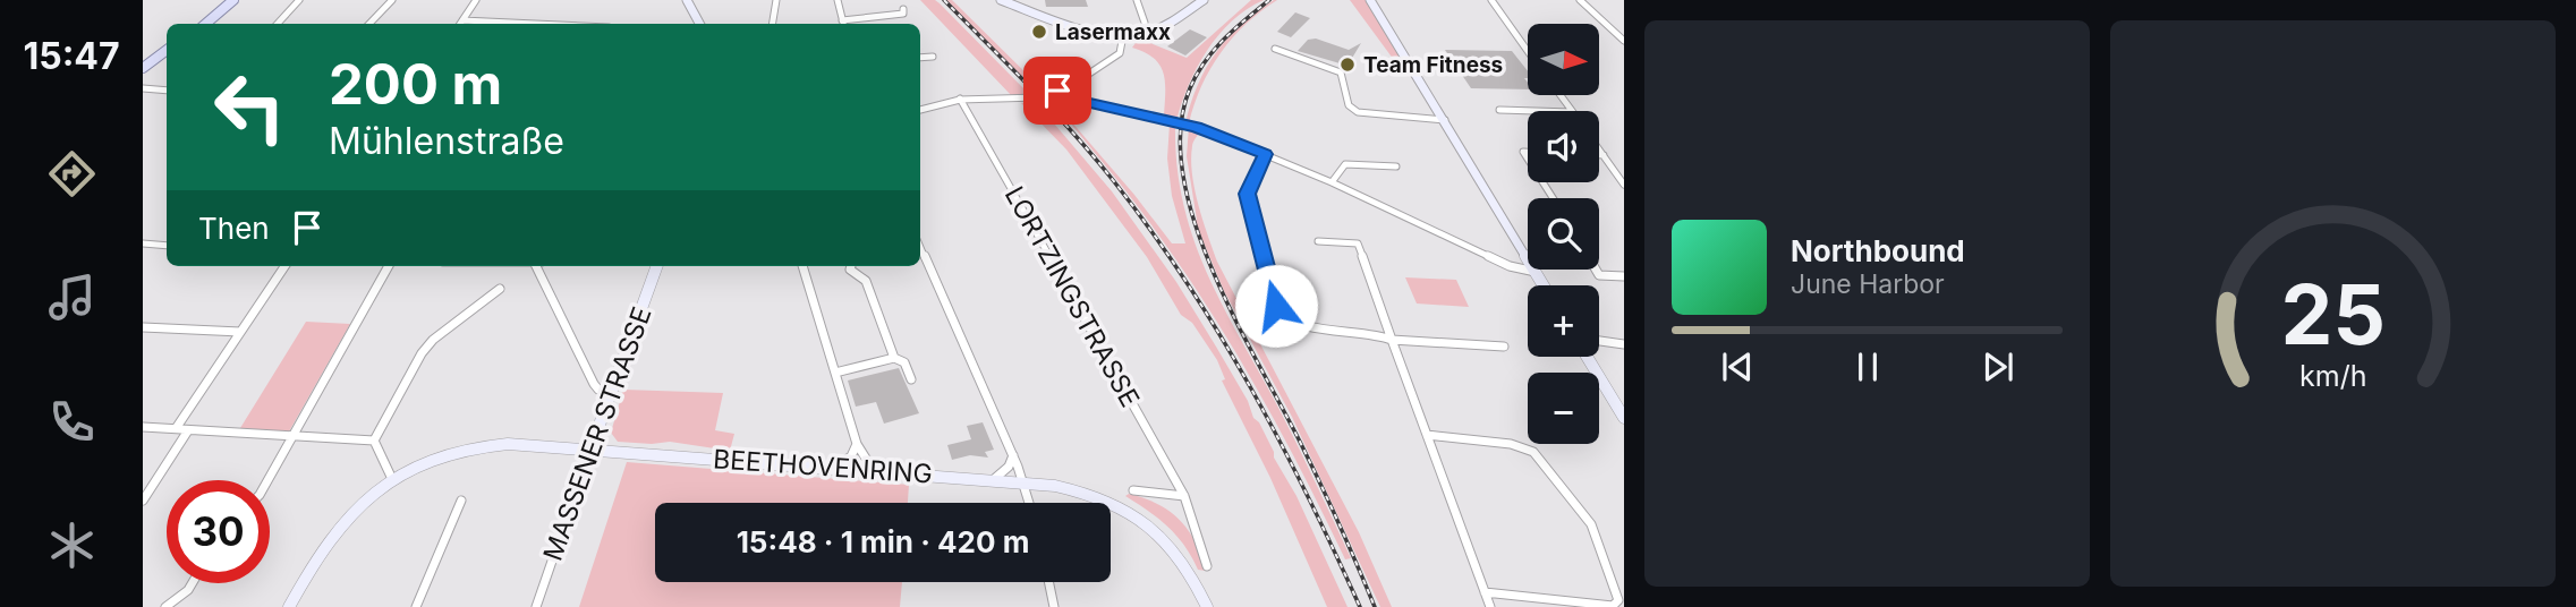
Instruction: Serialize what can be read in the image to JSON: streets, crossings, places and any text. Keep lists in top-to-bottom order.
{
  "streets": {
    "main road": ["MASSENER STRASSE", "BEETHOVENRING"],
    "street": ["LORTZINGSTRASSE"]
  },
  "crossings": [
    ["MASSENER STRASSE", "BEETHOVENRING"]
  ],
  "places": ["Lasermaxx", "Team Fitness"],
  "north": "right",
  "page": {
    "tabs": "15:47",
    "map_buttons": ["+", "−"],
    "turn": ["200 m", "Mühlenstraße"],
    "then": "Then",
    "song": ["Northbound", "June Harbor"],
    "limit": "30",
    "trip": "15:48 · 1 min · 420 m",
    "gauge": ["25", "km/h"]
  }
}
